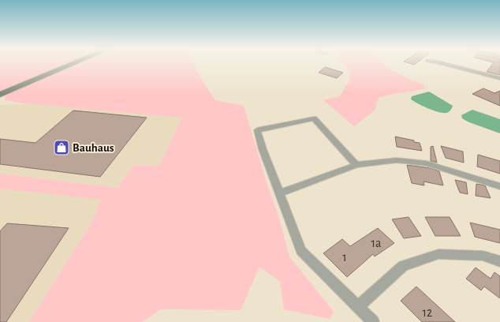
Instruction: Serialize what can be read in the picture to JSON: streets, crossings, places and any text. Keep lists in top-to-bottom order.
{
  "places": {
    "shop": ["Bauhaus"]
  },
  "house_numbers": ["1a", "1", "12"]
}
